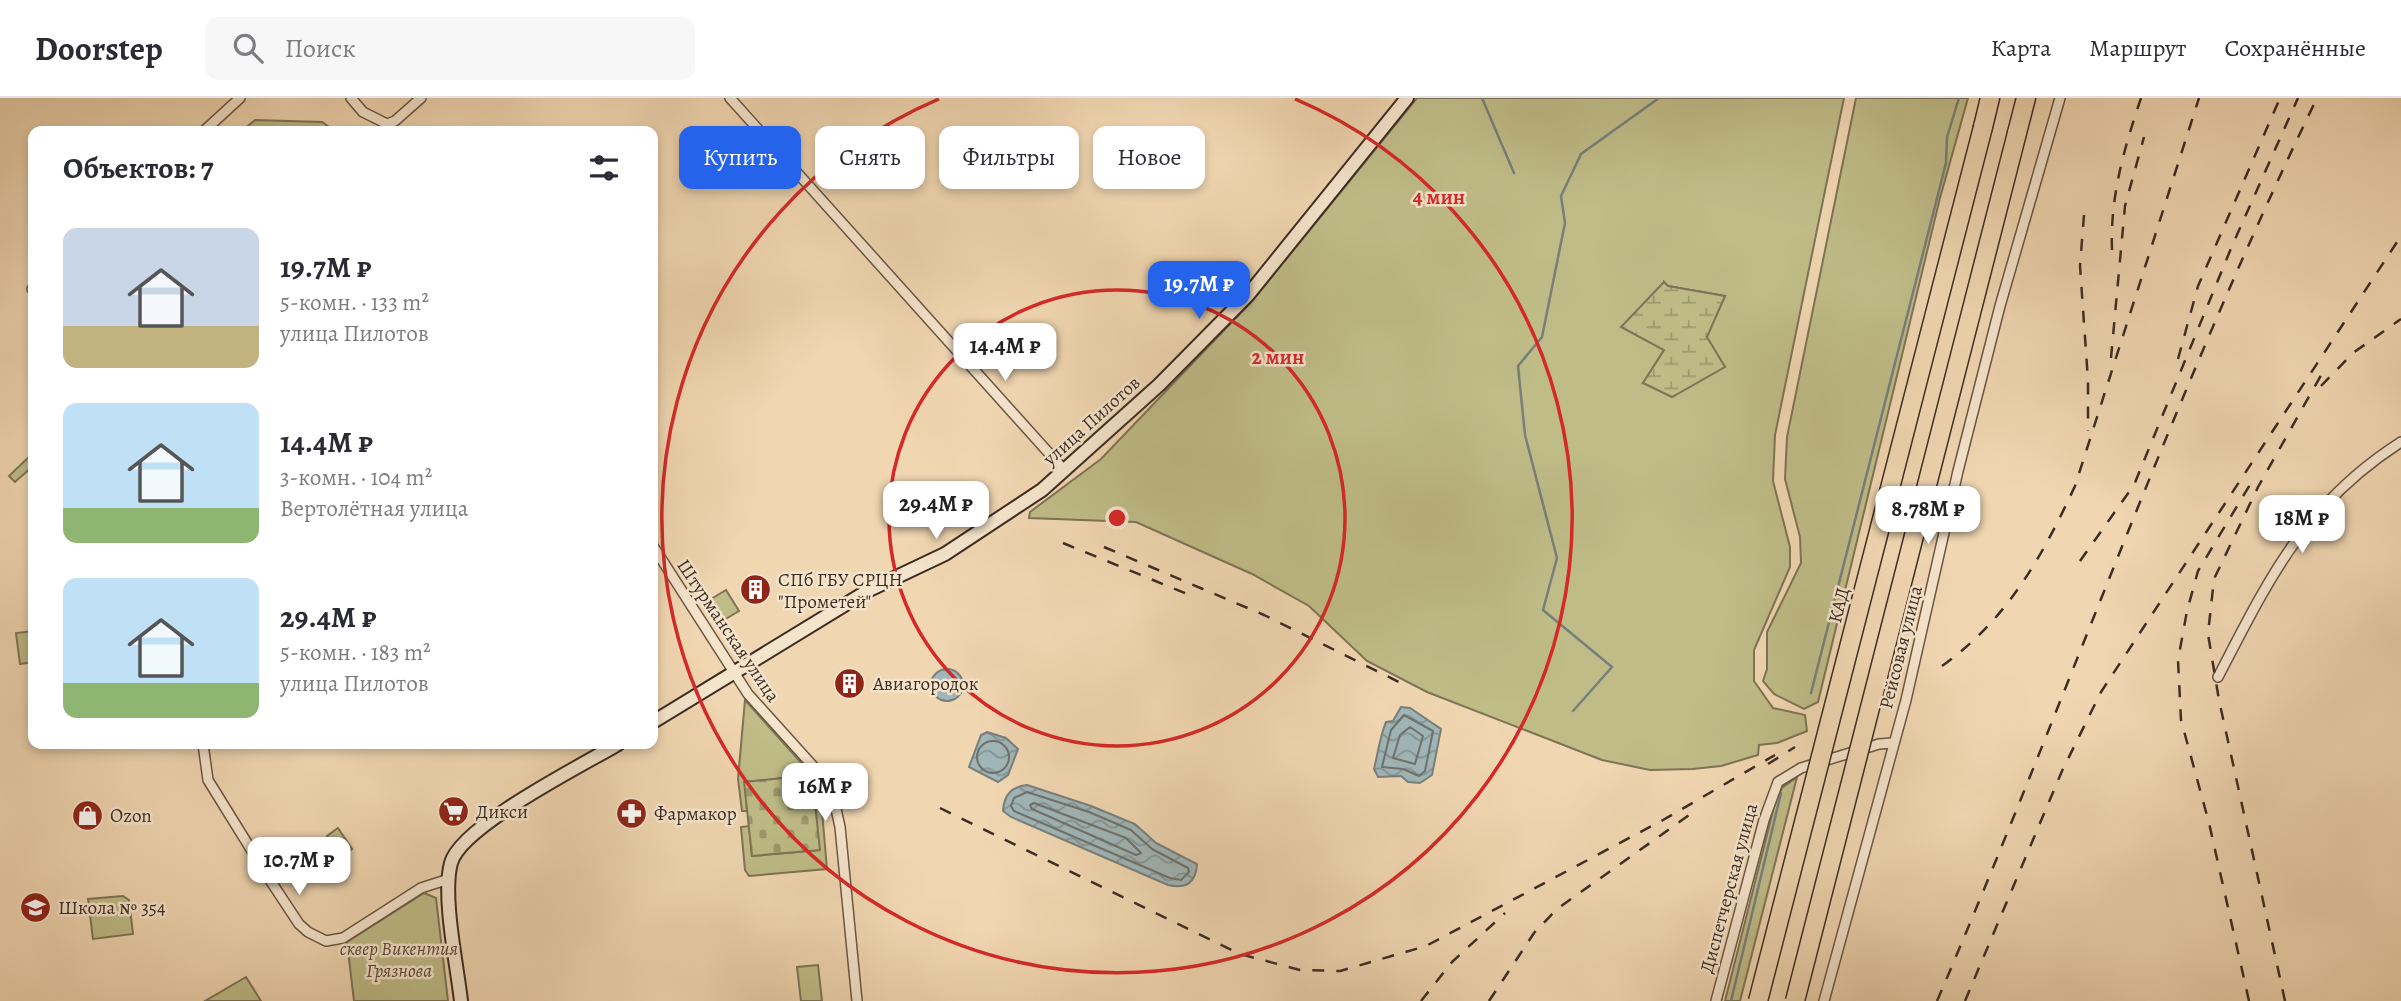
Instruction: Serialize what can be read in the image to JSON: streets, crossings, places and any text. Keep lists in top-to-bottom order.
{
  "streets": {
    "highway": ["КАД"],
    "street": [
      "улица Пилотов",
      "Штурманская улица",
      "Рейсовая улица",
      "Диспетчерская улица"
    ]
  },
  "crossings": [
    ["улица Пилотов", "Штурманская улица"],
    ["Рейсовая улица", "Диспетчерская улица"]
  ],
  "parks": ["сквер Викентия Грязнова"],
  "places": {
    "building": ["СПб ГБУ СРЦН \"Прометей\"", "Авиагородок"],
    "supermarket": ["Дикси"],
    "pharmacy": ["Фармакор"],
    "shop": ["Ozon"],
    "school or university": ["Школа № 354"]
  },
  "page": {
    "header": "Doorstep",
    "search": "Поиск",
    "nav": ["Карта", "Маршрут", "Сохранённые"],
    "chip": [
      "Купить",
      "Снять",
      "Фильтры",
      "Новое"
    ],
    "heading": "Объектов: 7",
    "list": [
      {
        "name": "19.7M ₽",
        "note": "5-комн. · 133 m² · улица Пилотов"
      },
      {
        "name": "14.4M ₽",
        "note": "3-комн. · 104 m² · Вертолётная улица"
      },
      {
        "name": "29.4M ₽",
        "note": "5-комн. · 183 m² · улица Пилотов"
      }
    ],
    "price": [
      "19.7M ₽",
      "14.4M ₽",
      "29.4M ₽",
      "8.78M ₽",
      "18M ₽",
      "16M ₽",
      "10.7M ₽"
    ]
  },
  "rings": ["4 мин", "2 мин"]
}
